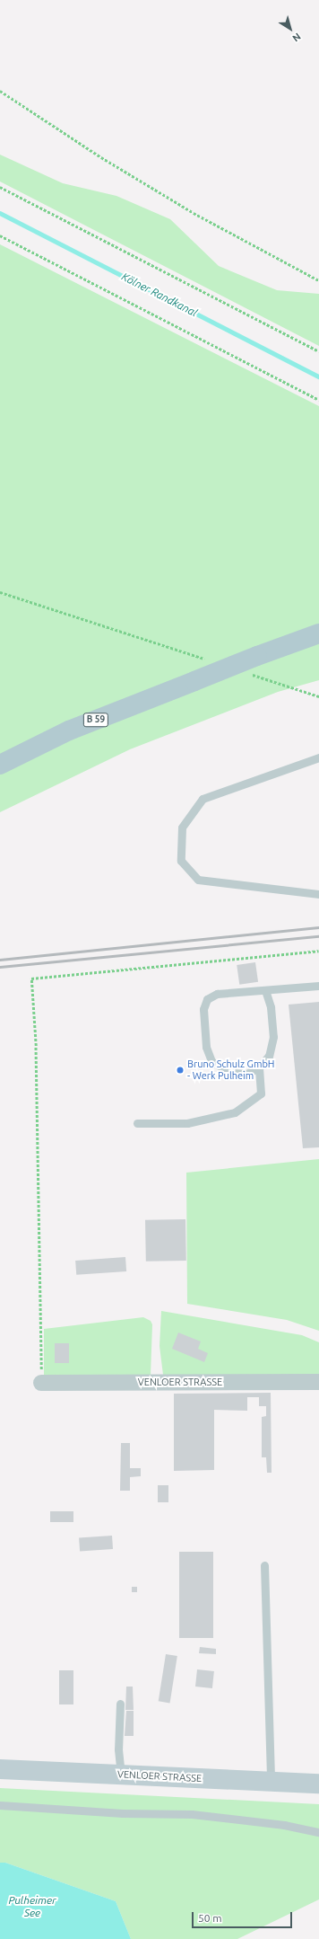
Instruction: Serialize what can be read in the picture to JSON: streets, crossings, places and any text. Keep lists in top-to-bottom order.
{
  "streets": {
    "main road": ["B 59", "VENLOER STRASSE"]
  },
  "water": ["Kölner Randkanal", "Pulheimer See"],
  "places": ["Bruno Schulz GmbH - Werk Pulheim"],
  "scale_bar": "50 m",
  "north": "bottom right"
}
